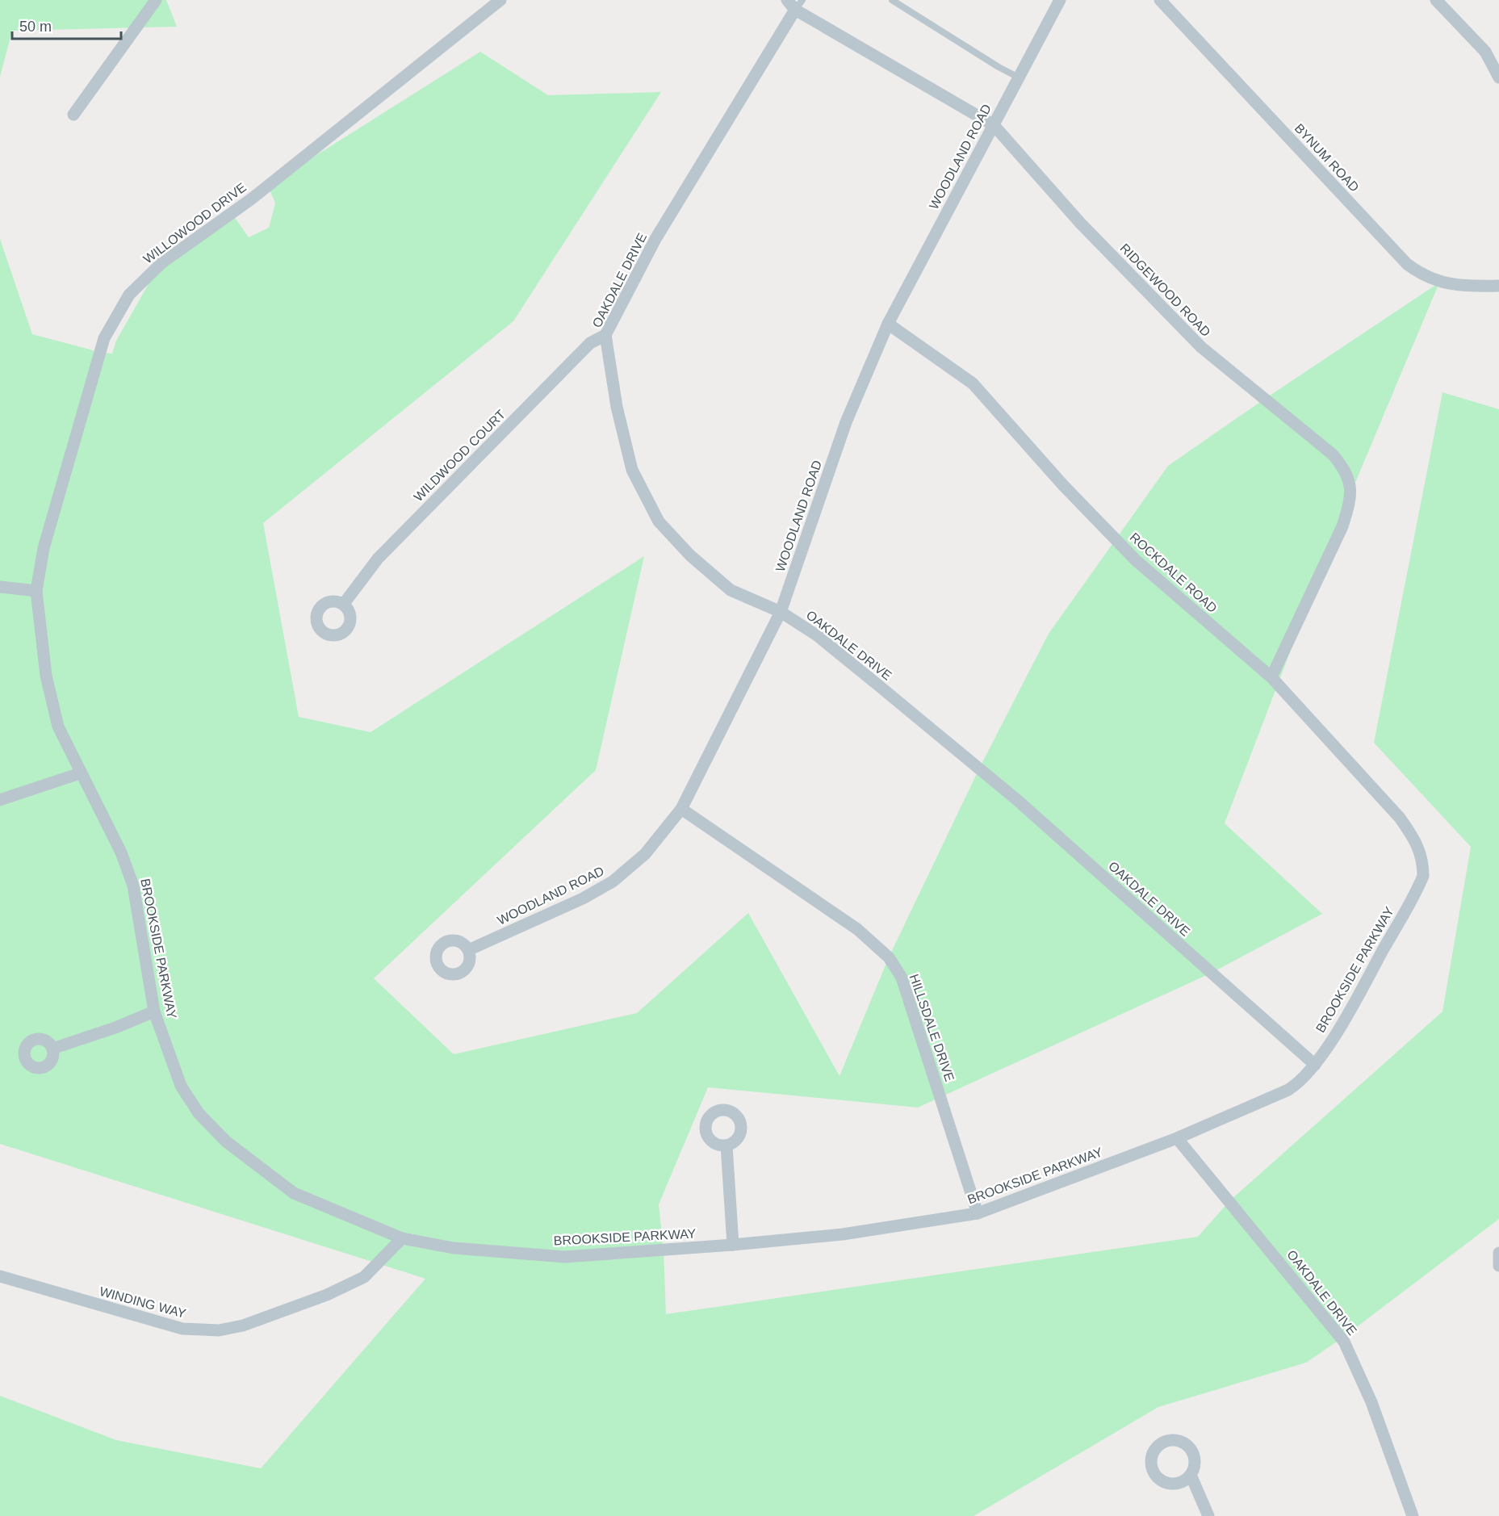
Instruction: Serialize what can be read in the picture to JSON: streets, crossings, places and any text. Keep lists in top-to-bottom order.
{
  "streets": {
    "street": [
      "WOODLAND ROAD",
      "BYNUM ROAD",
      "WILLOWOOD DRIVE",
      "OAKDALE DRIVE",
      "RIDGEWOOD ROAD",
      "WILDWOOD COURT",
      "ROCKDALE ROAD",
      "BROOKSIDE PARKWAY",
      "HILLSDALE DRIVE",
      "WINDING WAY"
    ]
  },
  "crossings": [
    ["WOODLAND ROAD", "OAKDALE DRIVE"],
    ["WOODLAND ROAD", "RIDGEWOOD ROAD"],
    ["WOODLAND ROAD", "ROCKDALE ROAD"],
    ["WOODLAND ROAD", "HILLSDALE DRIVE"],
    ["WILLOWOOD DRIVE", "BROOKSIDE PARKWAY"],
    ["OAKDALE DRIVE", "RIDGEWOOD ROAD"],
    ["OAKDALE DRIVE", "WILDWOOD COURT"],
    ["OAKDALE DRIVE", "BROOKSIDE PARKWAY"],
    ["RIDGEWOOD ROAD", "ROCKDALE ROAD"],
    ["ROCKDALE ROAD", "BROOKSIDE PARKWAY"],
    ["BROOKSIDE PARKWAY", "HILLSDALE DRIVE"],
    ["BROOKSIDE PARKWAY", "WINDING WAY"]
  ],
  "scale_bar": "50 m"
}
